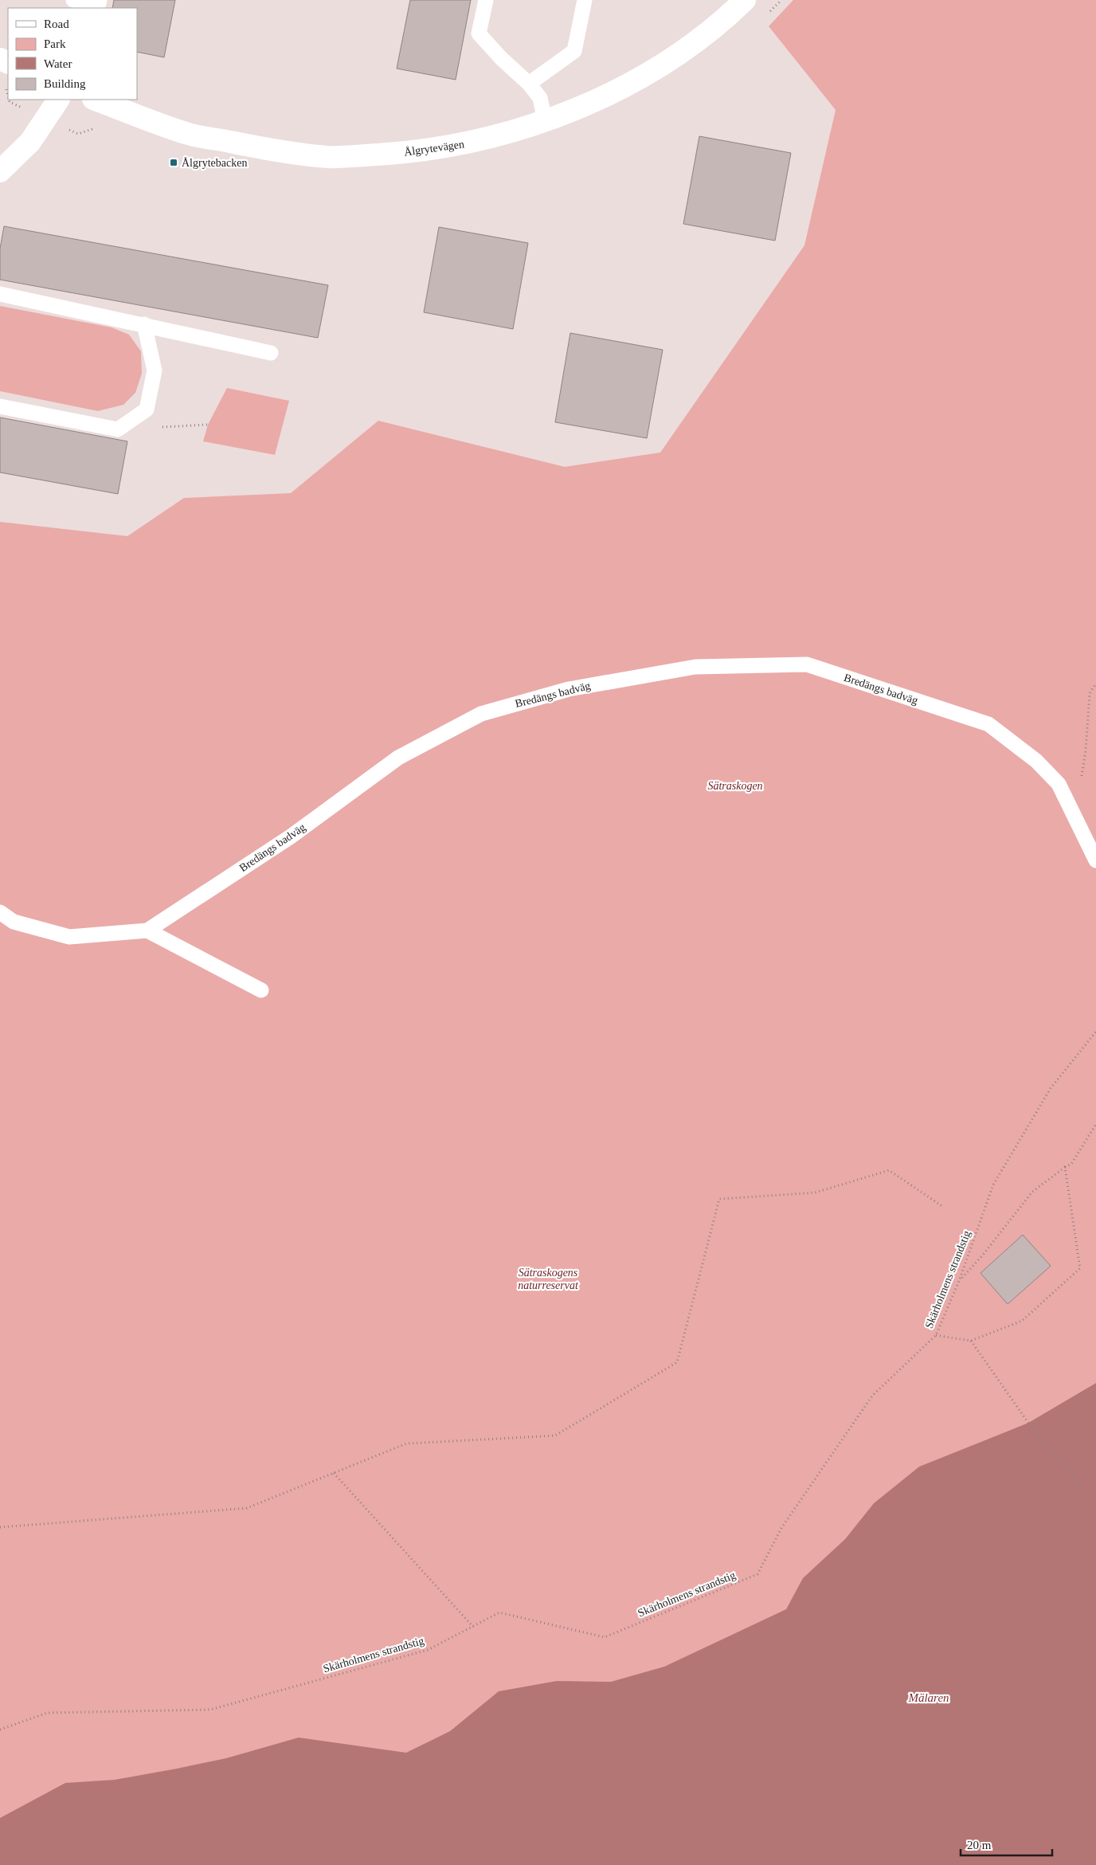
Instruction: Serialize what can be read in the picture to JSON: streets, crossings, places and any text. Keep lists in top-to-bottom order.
{
  "streets": {
    "street": ["Ålgrytevägen"],
    "lane": ["Bredängs badväg"],
    "path": ["Skärholmens strandstig"]
  },
  "water": ["Mälaren"],
  "parks": ["Sätraskogen", "Sätraskogens naturreservat"],
  "places": {
    "transit": ["Ålgrytebacken"]
  },
  "legend": [
    "Road",
    "Park",
    "Water",
    "Building"
  ],
  "scale_bar": "20 m"
}
